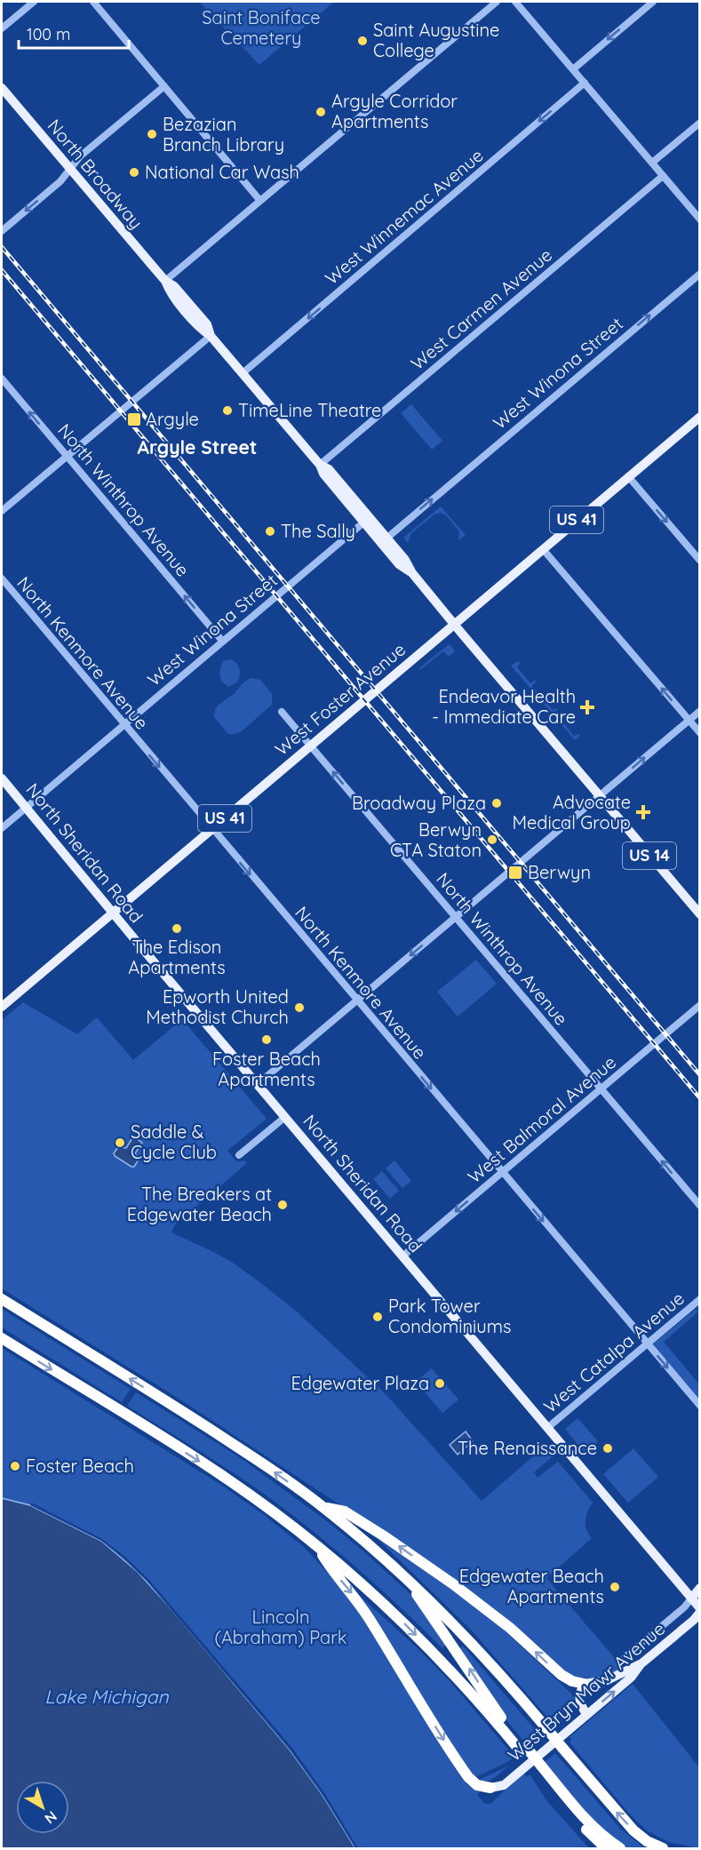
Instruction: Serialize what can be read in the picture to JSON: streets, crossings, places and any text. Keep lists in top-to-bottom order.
{
  "streets": {
    "main road": [
      "North Broadway",
      "US 41",
      "West Foster Avenue",
      "North Sheridan Road",
      "US 14",
      "West Bryn Mawr Avenue"
    ],
    "street": [
      "West Winnemac Avenue",
      "West Carmen Avenue",
      "West Winona Street",
      "North Winthrop Avenue",
      "North Kenmore Avenue",
      "West Balmoral Avenue",
      "West Catalpa Avenue"
    ]
  },
  "crossings": [
    ["North Broadway", "West Winnemac Avenue"],
    ["North Broadway", "West Carmen Avenue"],
    ["North Broadway", "West Winona Street"],
    ["North Broadway", "West Foster Avenue"],
    ["West Winona Street", "North Winthrop Avenue"],
    ["West Winona Street", "North Kenmore Avenue"],
    ["West Winona Street", "North Sheridan Road"],
    ["North Winthrop Avenue", "West Foster Avenue"],
    ["North Winthrop Avenue", "West Balmoral Avenue"],
    ["North Kenmore Avenue", "West Foster Avenue"],
    ["North Kenmore Avenue", "West Balmoral Avenue"],
    ["North Kenmore Avenue", "West Catalpa Avenue"],
    ["West Foster Avenue", "North Sheridan Road"],
    ["North Sheridan Road", "West Balmoral Avenue"],
    ["North Sheridan Road", "West Catalpa Avenue"],
    ["North Sheridan Road", "West Bryn Mawr Avenue"]
  ],
  "one_way": [
    "West Winnemac Avenue",
    "West Winona Street",
    "North Winthrop Avenue",
    "North Kenmore Avenue"
  ],
  "districts": ["Argyle Street"],
  "water": ["Lake Michigan"],
  "parks": ["Saint Boniface Cemetery", "Lincoln (Abraham) Park"],
  "places": {
    "other": [
      "Saint Augustine College",
      "Argyle Corridor Apartments",
      "Bezazian Branch Library",
      "National Car Wash",
      "TimeLine Theatre",
      "The Sally",
      "Broadway Plaza",
      "Berwyn CTA Staton",
      "The Edison Apartments",
      "Epworth United Methodist Church",
      "Foster Beach Apartments",
      "Saddle & Cycle Club",
      "The Breakers at Edgewater Beach",
      "Park Tower Condominiums",
      "Edgewater Plaza",
      "The Renaissance",
      "Foster Beach",
      "Edgewater Beach Apartments"
    ],
    "transit": ["Argyle", "Berwyn"],
    "health": ["Endeavor Health - Immediate Care", "Advocate Medical Group"]
  },
  "scale_bar": "100 m",
  "north": "bottom right"
}
